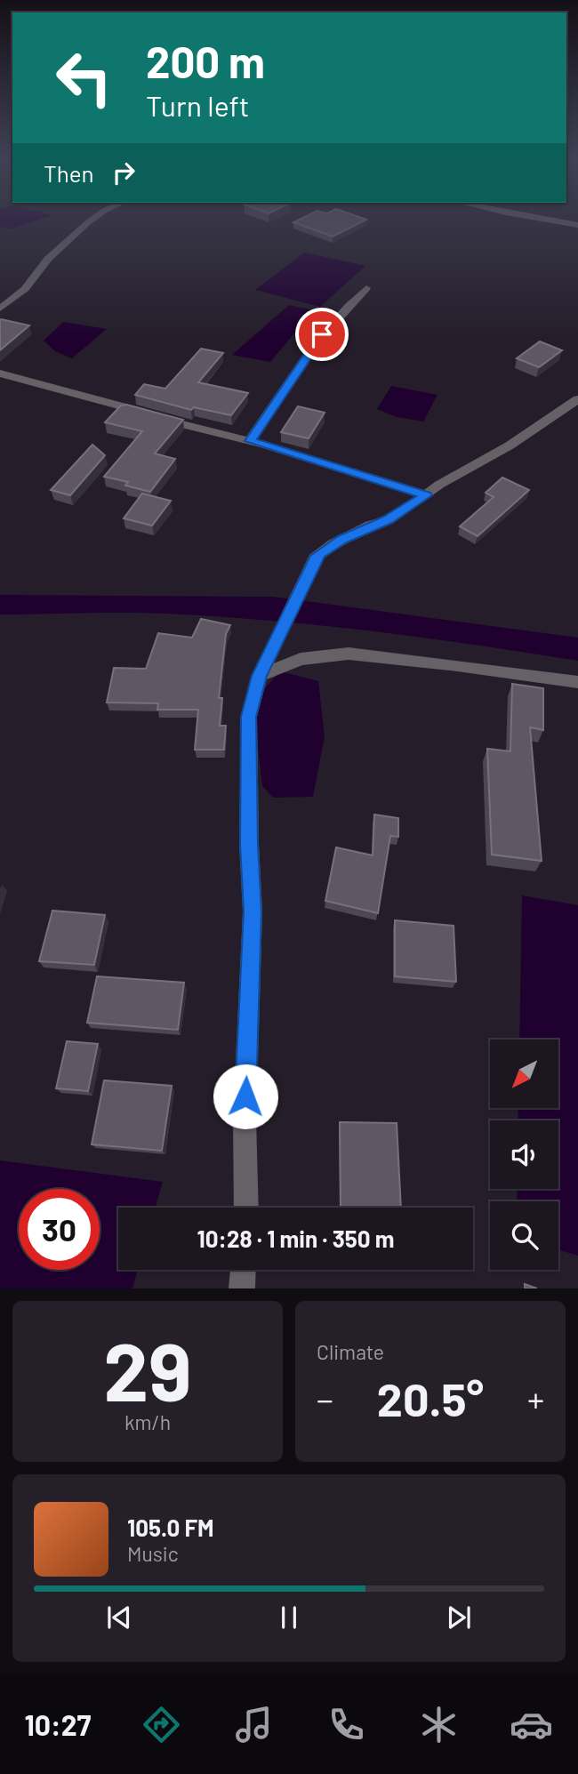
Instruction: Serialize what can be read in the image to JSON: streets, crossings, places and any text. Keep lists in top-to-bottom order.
{
  "north": "bottom left",
  "page": {
    "turn": ["200 m", "Turn left"],
    "then": "Then",
    "limit": "30",
    "trip": "10:28 · 1 min · 350 m",
    "tile": [
      ["29", "km/h"],
      "Climate"
    ],
    "heat": ["−", "20.5°", "+"],
    "song": ["105.0 FM", "Music"],
    "tabs": "10:27"
  }
}
